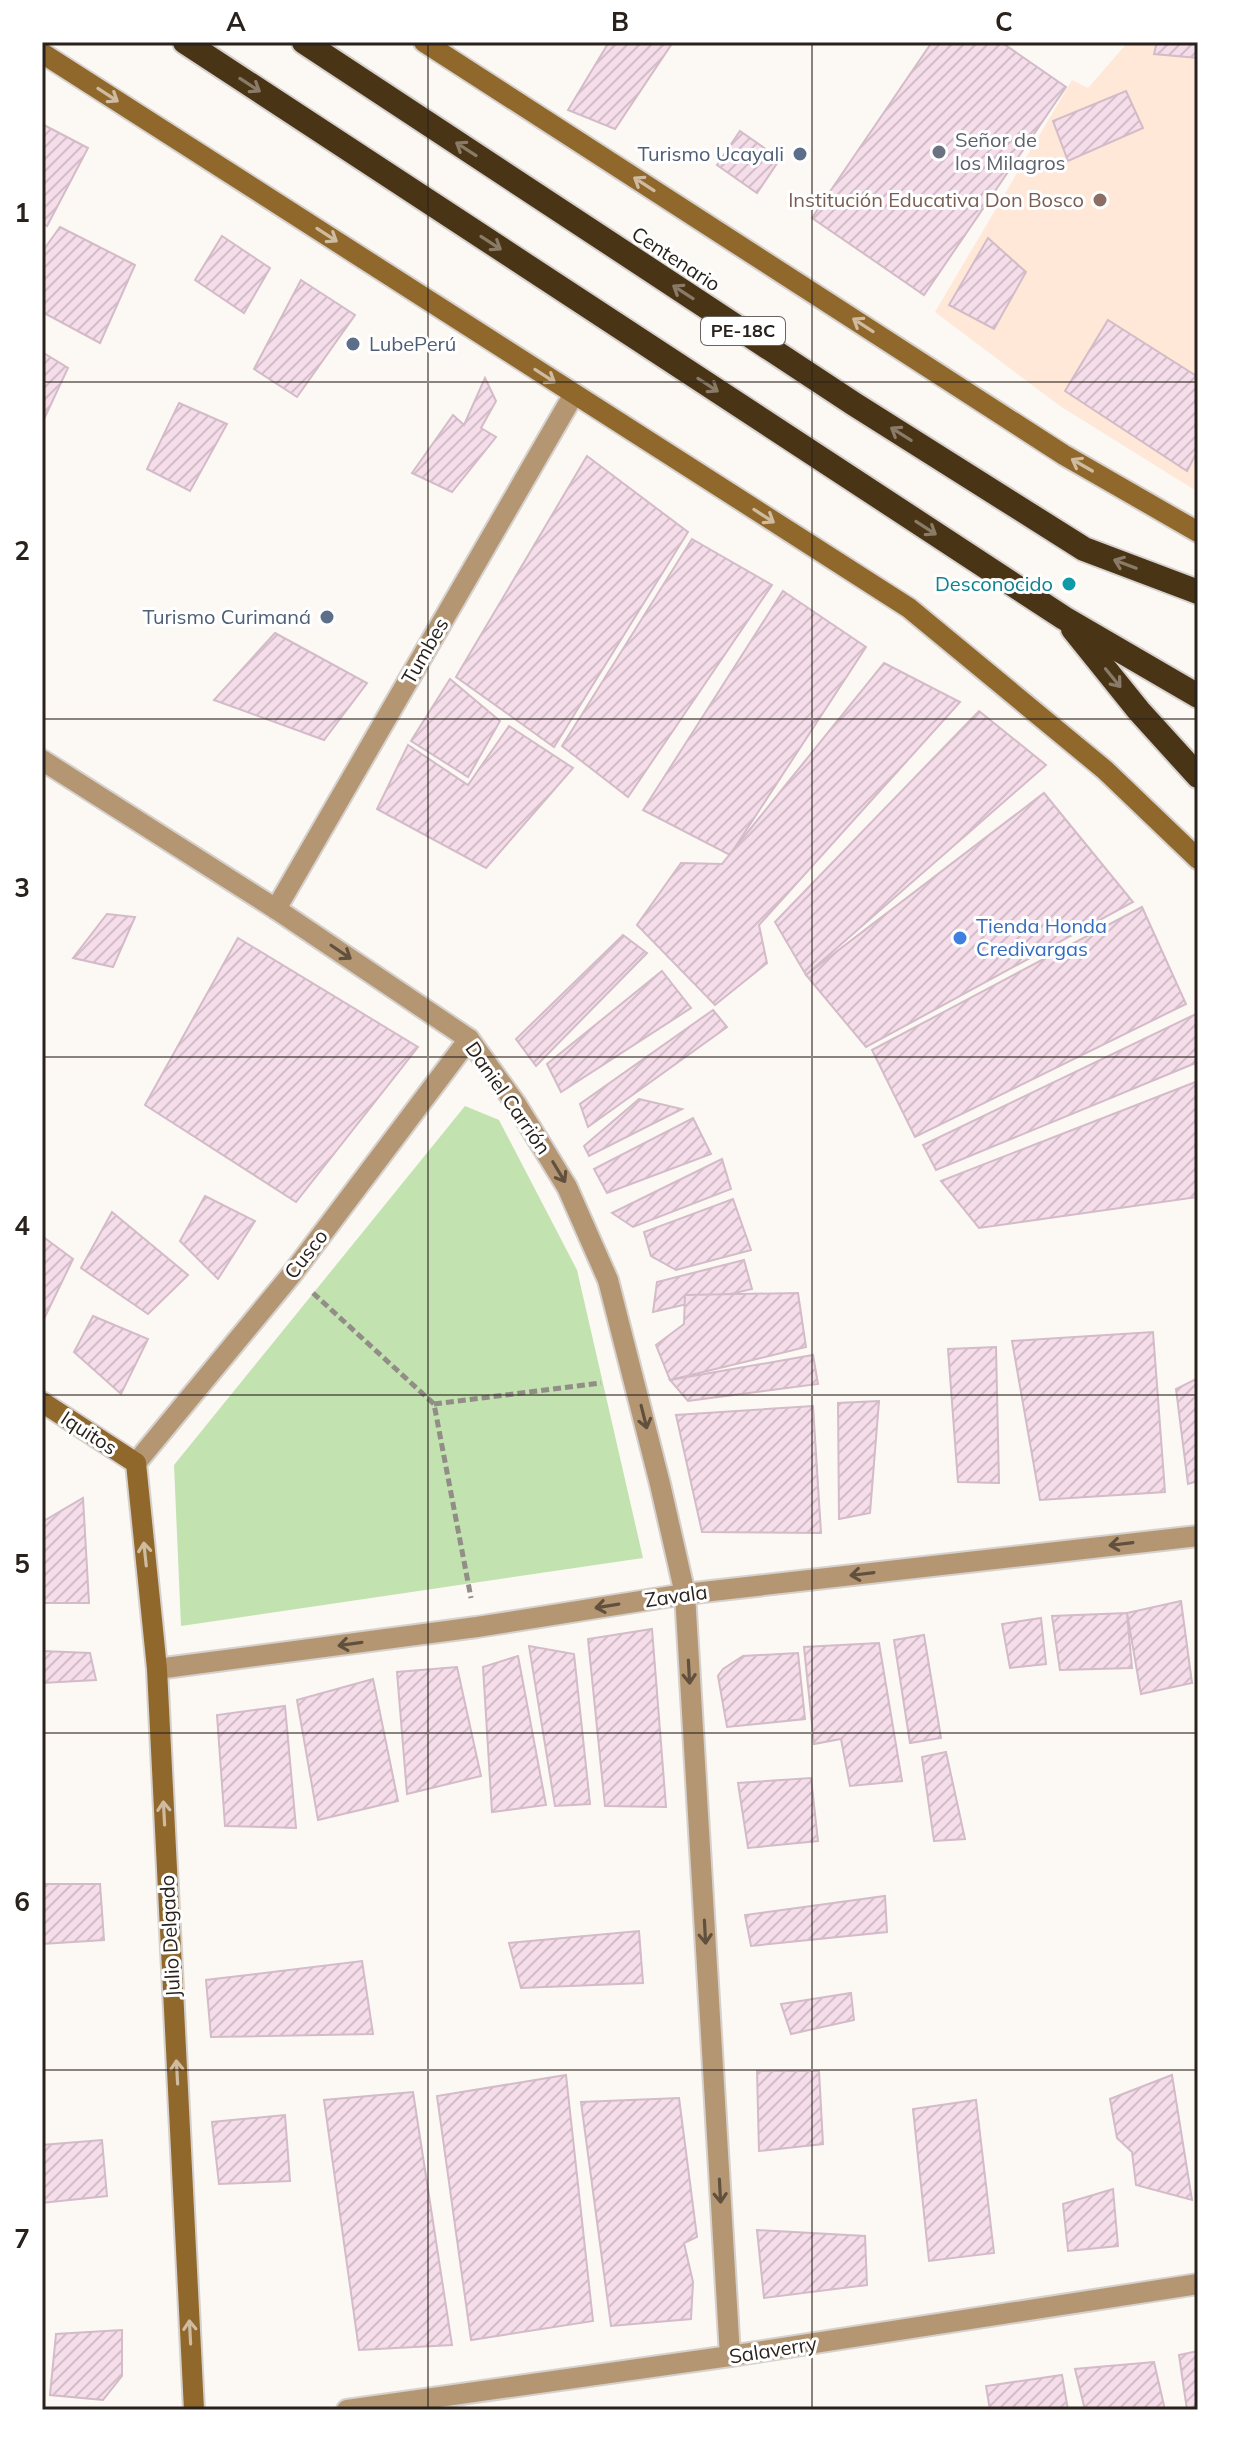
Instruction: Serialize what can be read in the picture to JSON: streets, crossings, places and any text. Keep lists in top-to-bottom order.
{
  "streets": {
    "highway": ["Centenario", "PE-18C"],
    "street": [
      "Tumbes",
      "Daniel Carrión",
      "Cusco",
      "Iquitos",
      "Zavala",
      "Julio Delgado",
      "Salaverry"
    ]
  },
  "crossings": [
    ["Tumbes", "Daniel Carrión"],
    ["Daniel Carrión", "Cusco"],
    ["Daniel Carrión", "Zavala"],
    ["Daniel Carrión", "Salaverry"],
    ["Cusco", "Iquitos"],
    ["Cusco", "Julio Delgado"],
    ["Iquitos", "Julio Delgado"],
    ["Zavala", "Julio Delgado"]
  ],
  "one_way": ["Daniel Carrión", "Zavala", "Julio Delgado"],
  "places": [
    "Señor de los Milagros",
    "Turismo Ucayali",
    "Institución Educativa Don Bosco",
    "LubePerú",
    "Desconocido",
    "Turismo Curimaná",
    "Tienda Honda Credivargas"
  ],
  "grid": {
    "columns": ["A", "B", "C"],
    "rows": [
      "1",
      "2",
      "3",
      "4",
      "5",
      "6",
      "7"
    ]
  }
}
